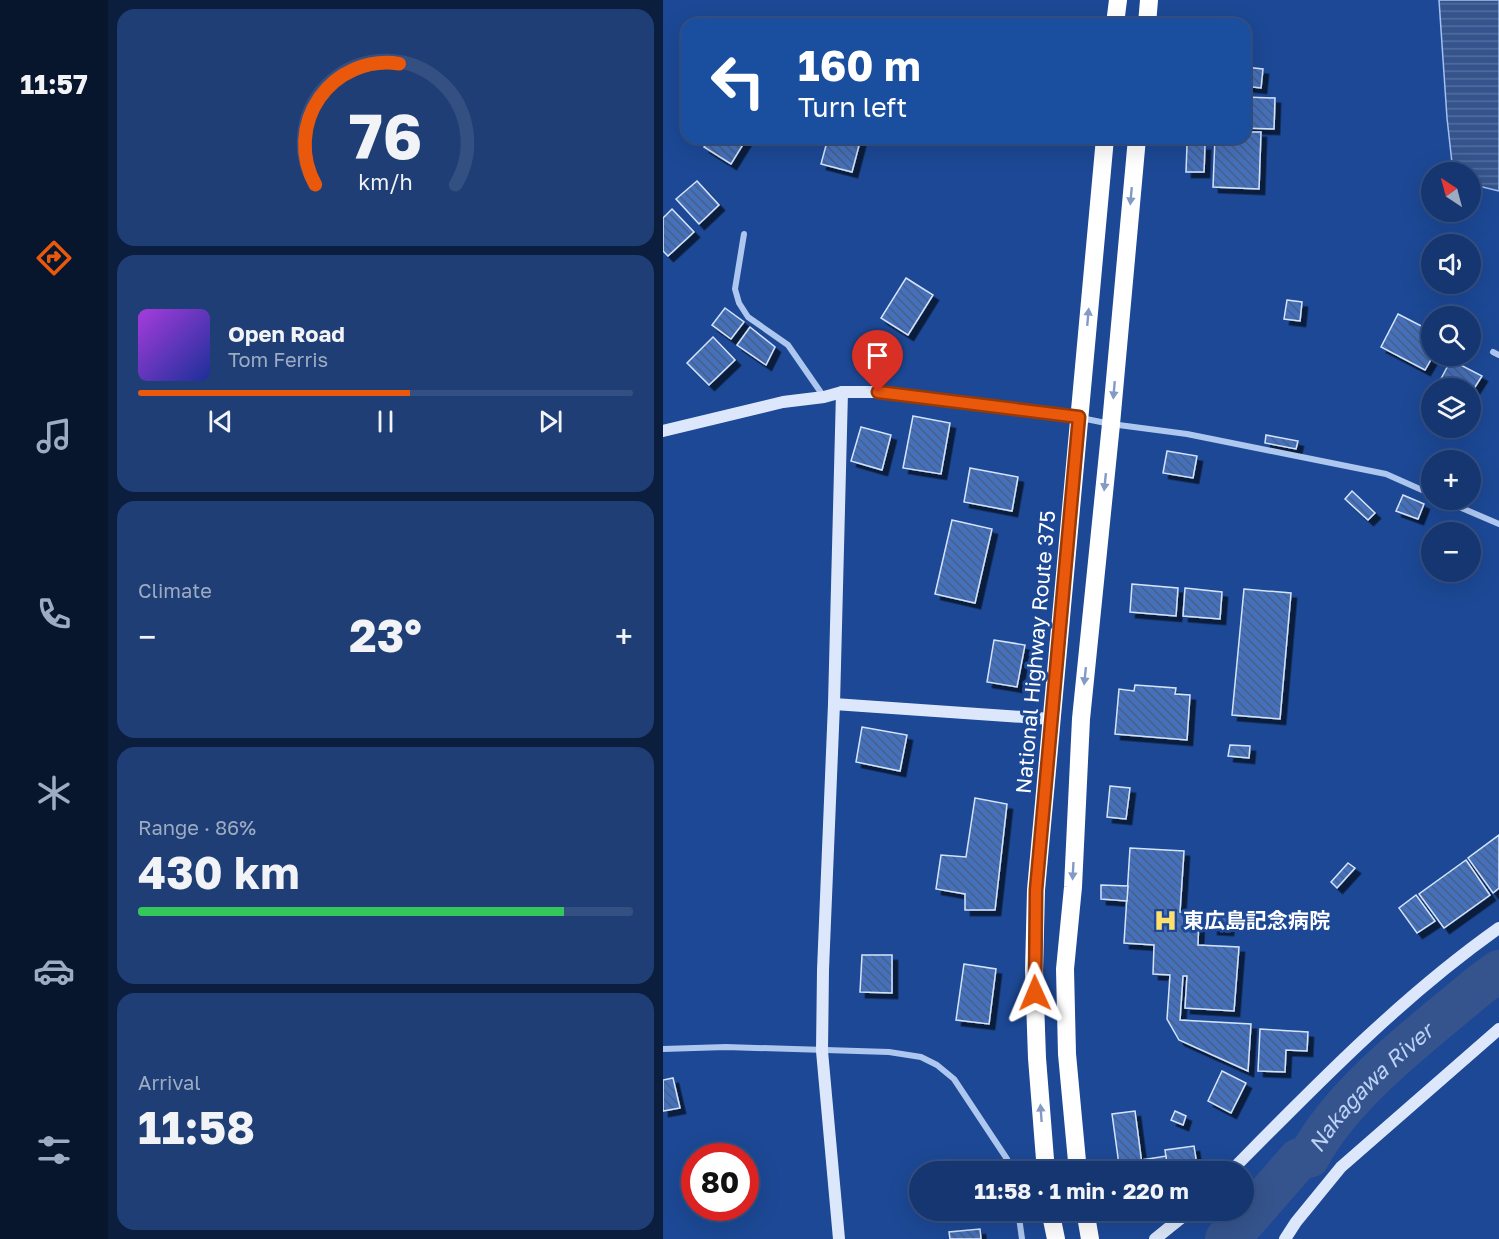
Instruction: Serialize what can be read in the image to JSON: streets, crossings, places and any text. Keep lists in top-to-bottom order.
{
  "streets": {
    "highway": ["National Highway Route 375"]
  },
  "water": ["Nakagawa River"],
  "places": {
    "hospital": ["東広島記念病院"]
  },
  "north": "top left",
  "page": {
    "tabs": "11:57",
    "turn": ["160 m", "Turn left"],
    "map_buttons": ["+", "−"],
    "song": ["Open Road", "Tom Ferris"],
    "tile": [
      "Climate",
      ["Range · 86%", "430 km"],
      ["Arrival", "11:58"]
    ],
    "heat": ["−", "23°", "+"],
    "limit": "80",
    "trip": "11:58 · 1 min · 220 m",
    "gauge": ["76", "km/h"]
  }
}
